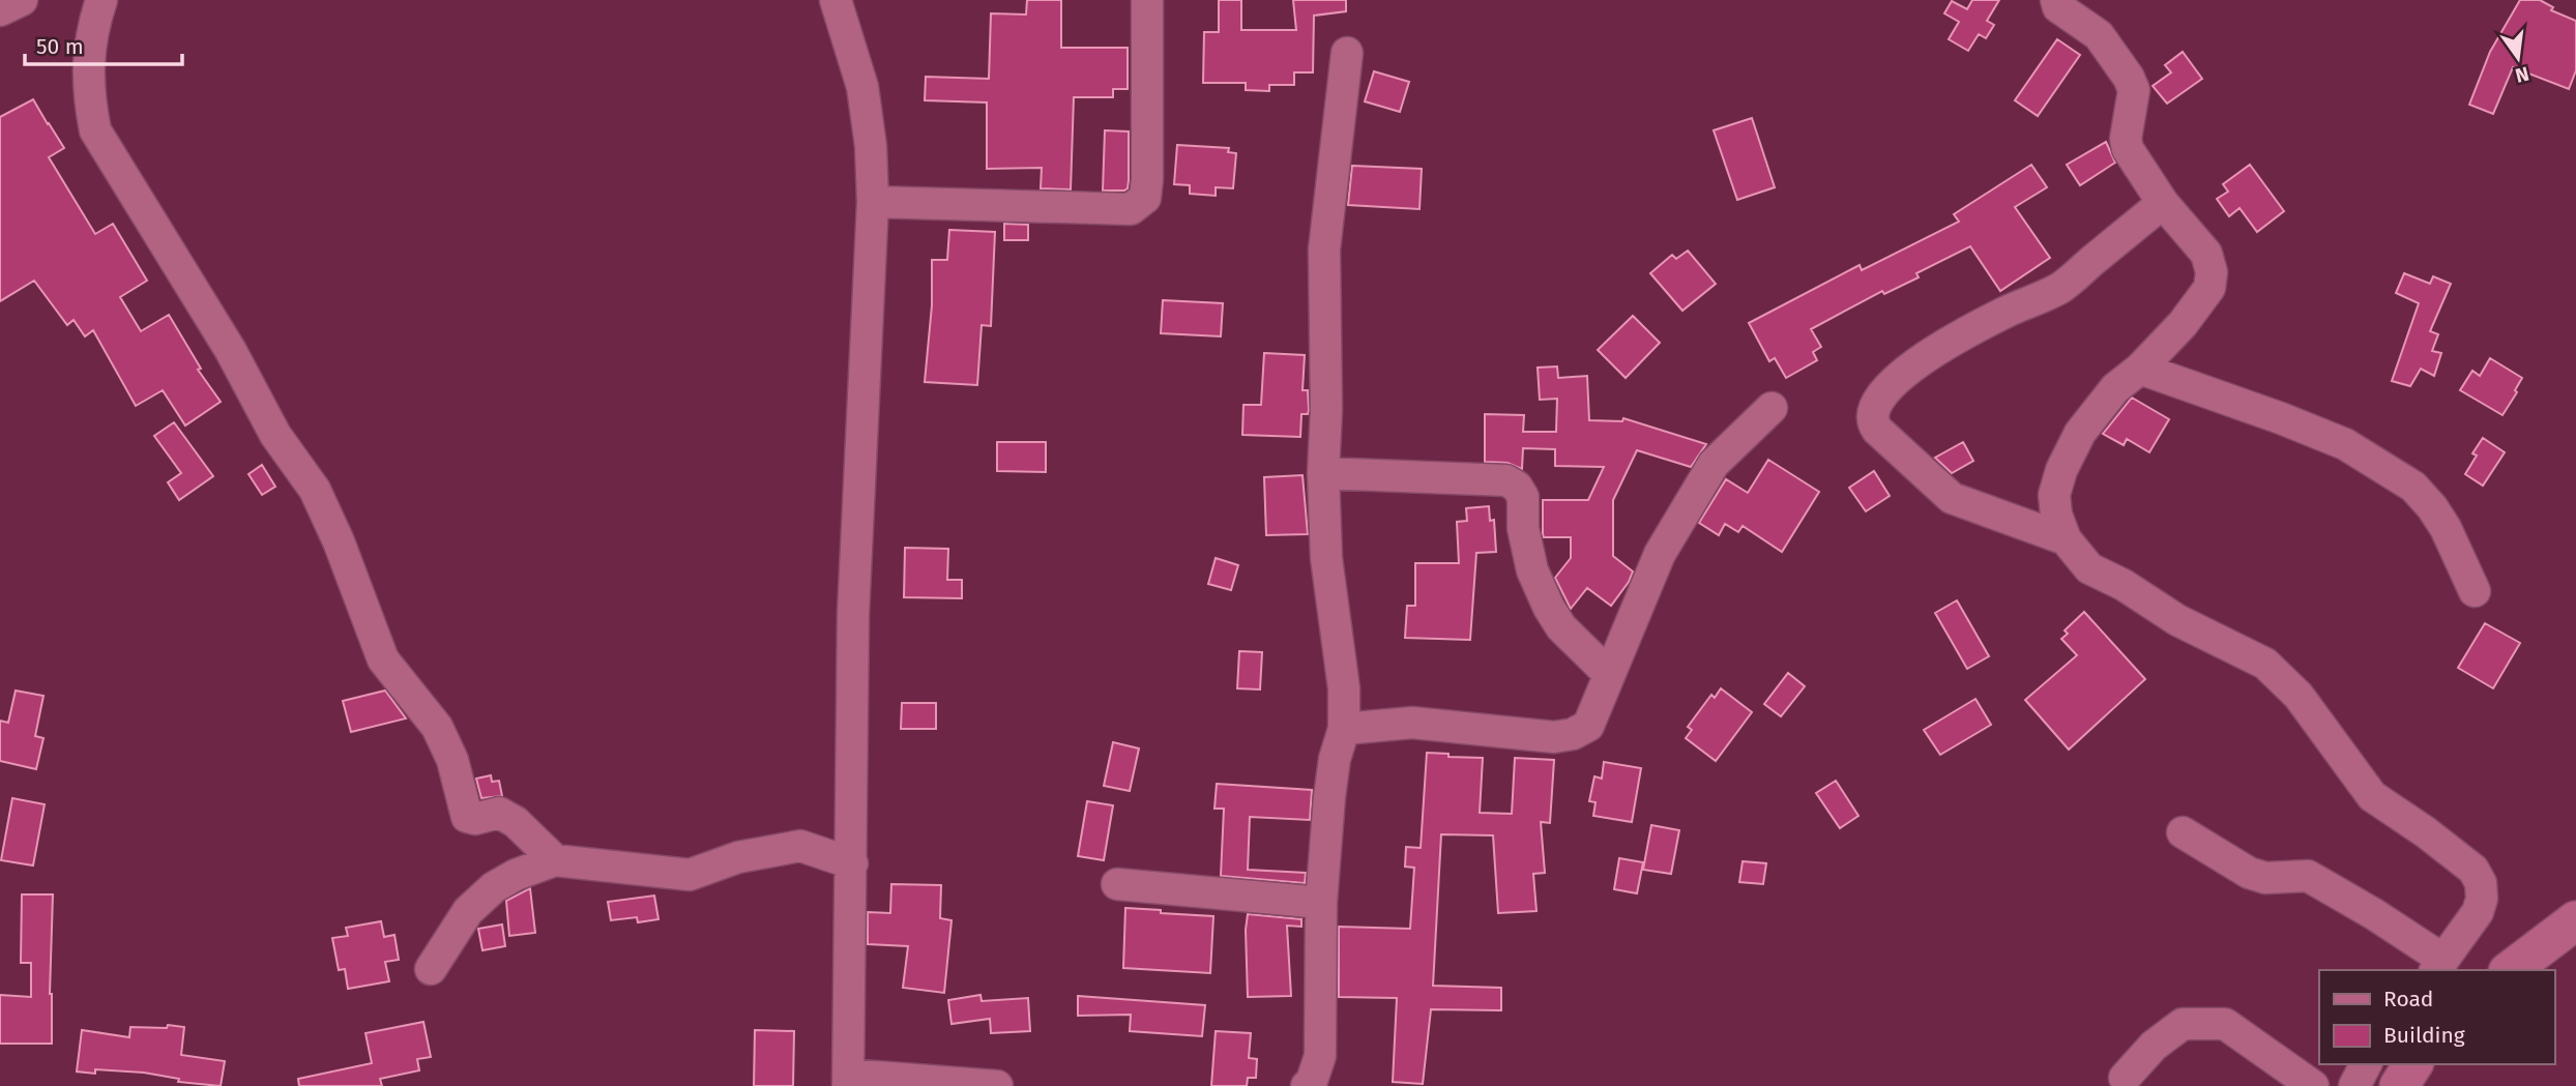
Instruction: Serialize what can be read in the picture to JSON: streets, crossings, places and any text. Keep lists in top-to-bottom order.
{
  "legend": ["Road", "Building"],
  "scale_bar": "50 m",
  "north": "bottom"
}
